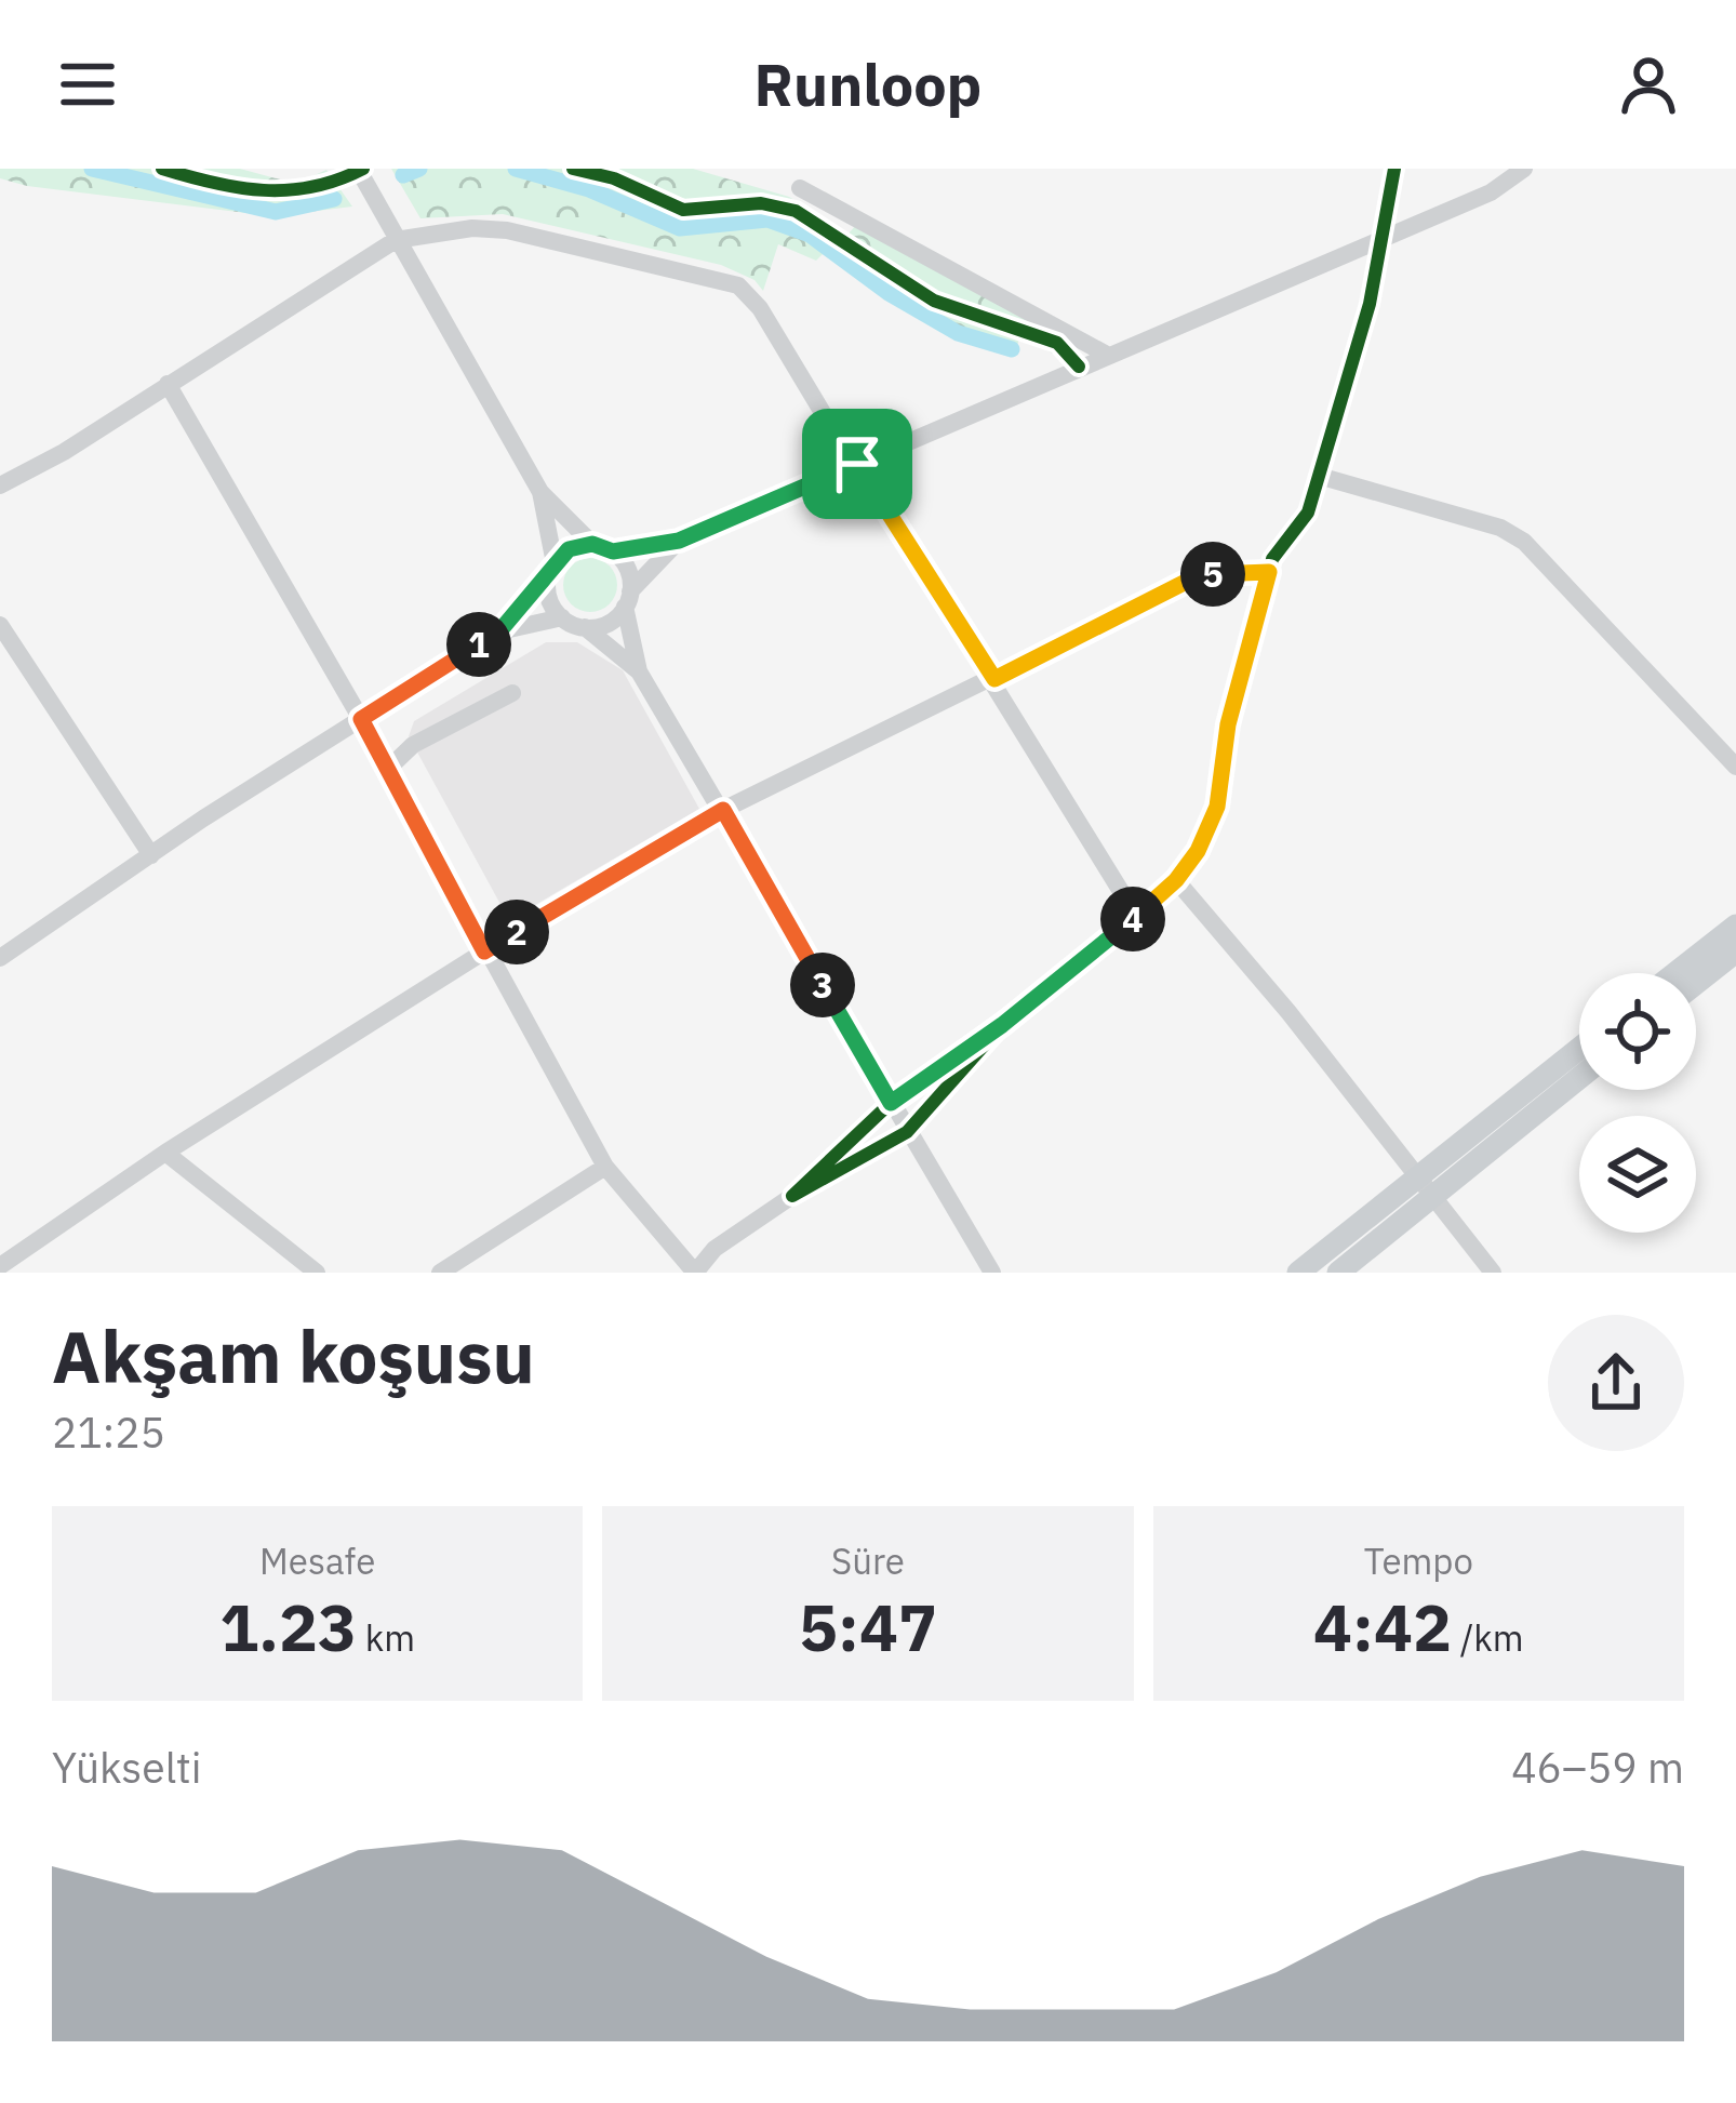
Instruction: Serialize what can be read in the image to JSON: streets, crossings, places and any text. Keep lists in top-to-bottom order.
{
  "page": {
    "header": "Runloop",
    "pins": [
      "5",
      "1",
      "4",
      "2",
      "3"
    ],
    "heading": ["Akşam koşusu", "21:25"],
    "stats": [
      ["Mesafe", "1.23 km"],
      ["Süre", "5:47"],
      ["Tempo", "4:42 /km"]
    ],
    "chart": ["Yükselti", "46–59 m"]
  }
}
